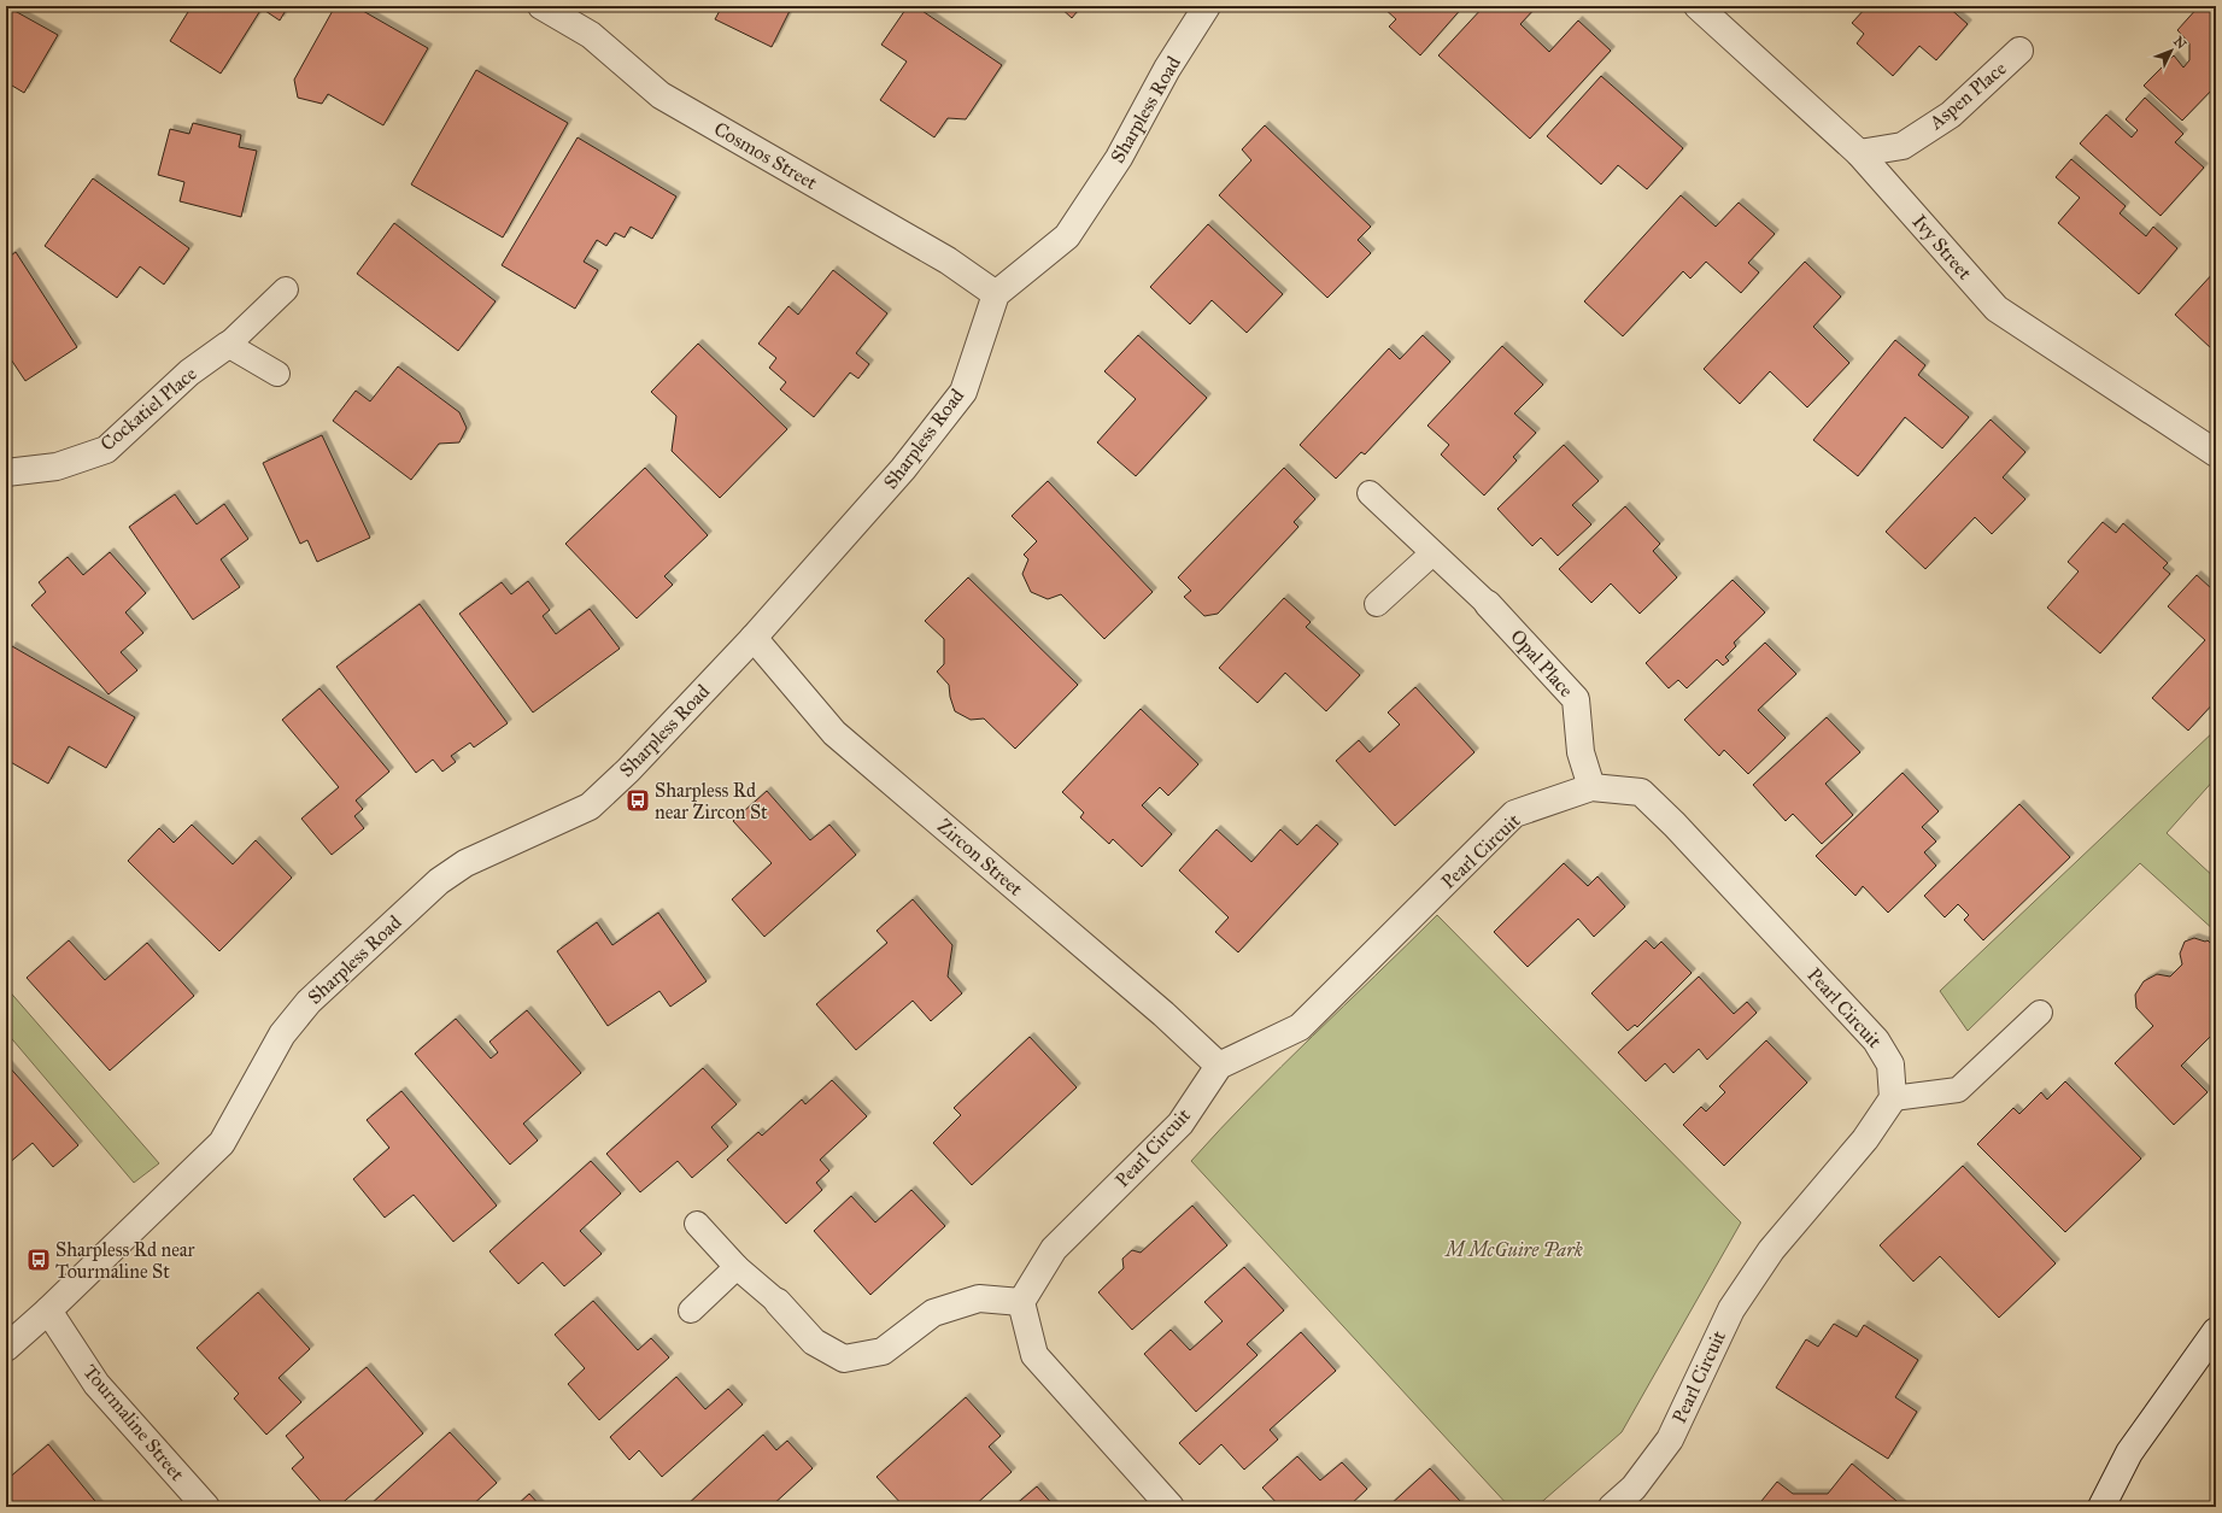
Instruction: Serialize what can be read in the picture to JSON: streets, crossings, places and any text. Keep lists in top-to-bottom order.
{
  "streets": {
    "street": [
      "Aspen Place",
      "Sharpless Road",
      "Cosmos Street",
      "Ivy Street",
      "Cockatiel Place",
      "Opal Place",
      "Pearl Circuit",
      "Zircon Street",
      "Tourmaline Street"
    ]
  },
  "crossings": [
    ["Aspen Place", "Ivy Street"],
    ["Sharpless Road", "Cosmos Street"],
    ["Sharpless Road", "Zircon Street"],
    ["Sharpless Road", "Tourmaline Street"],
    ["Opal Place", "Pearl Circuit"],
    ["Pearl Circuit", "Zircon Street"]
  ],
  "parks": ["M McGuire Park"],
  "places": {
    "bus stop": ["Sharpless Rd near Zircon St", "Sharpless Rd near Tourmaline St"]
  },
  "north": "top right"
}
